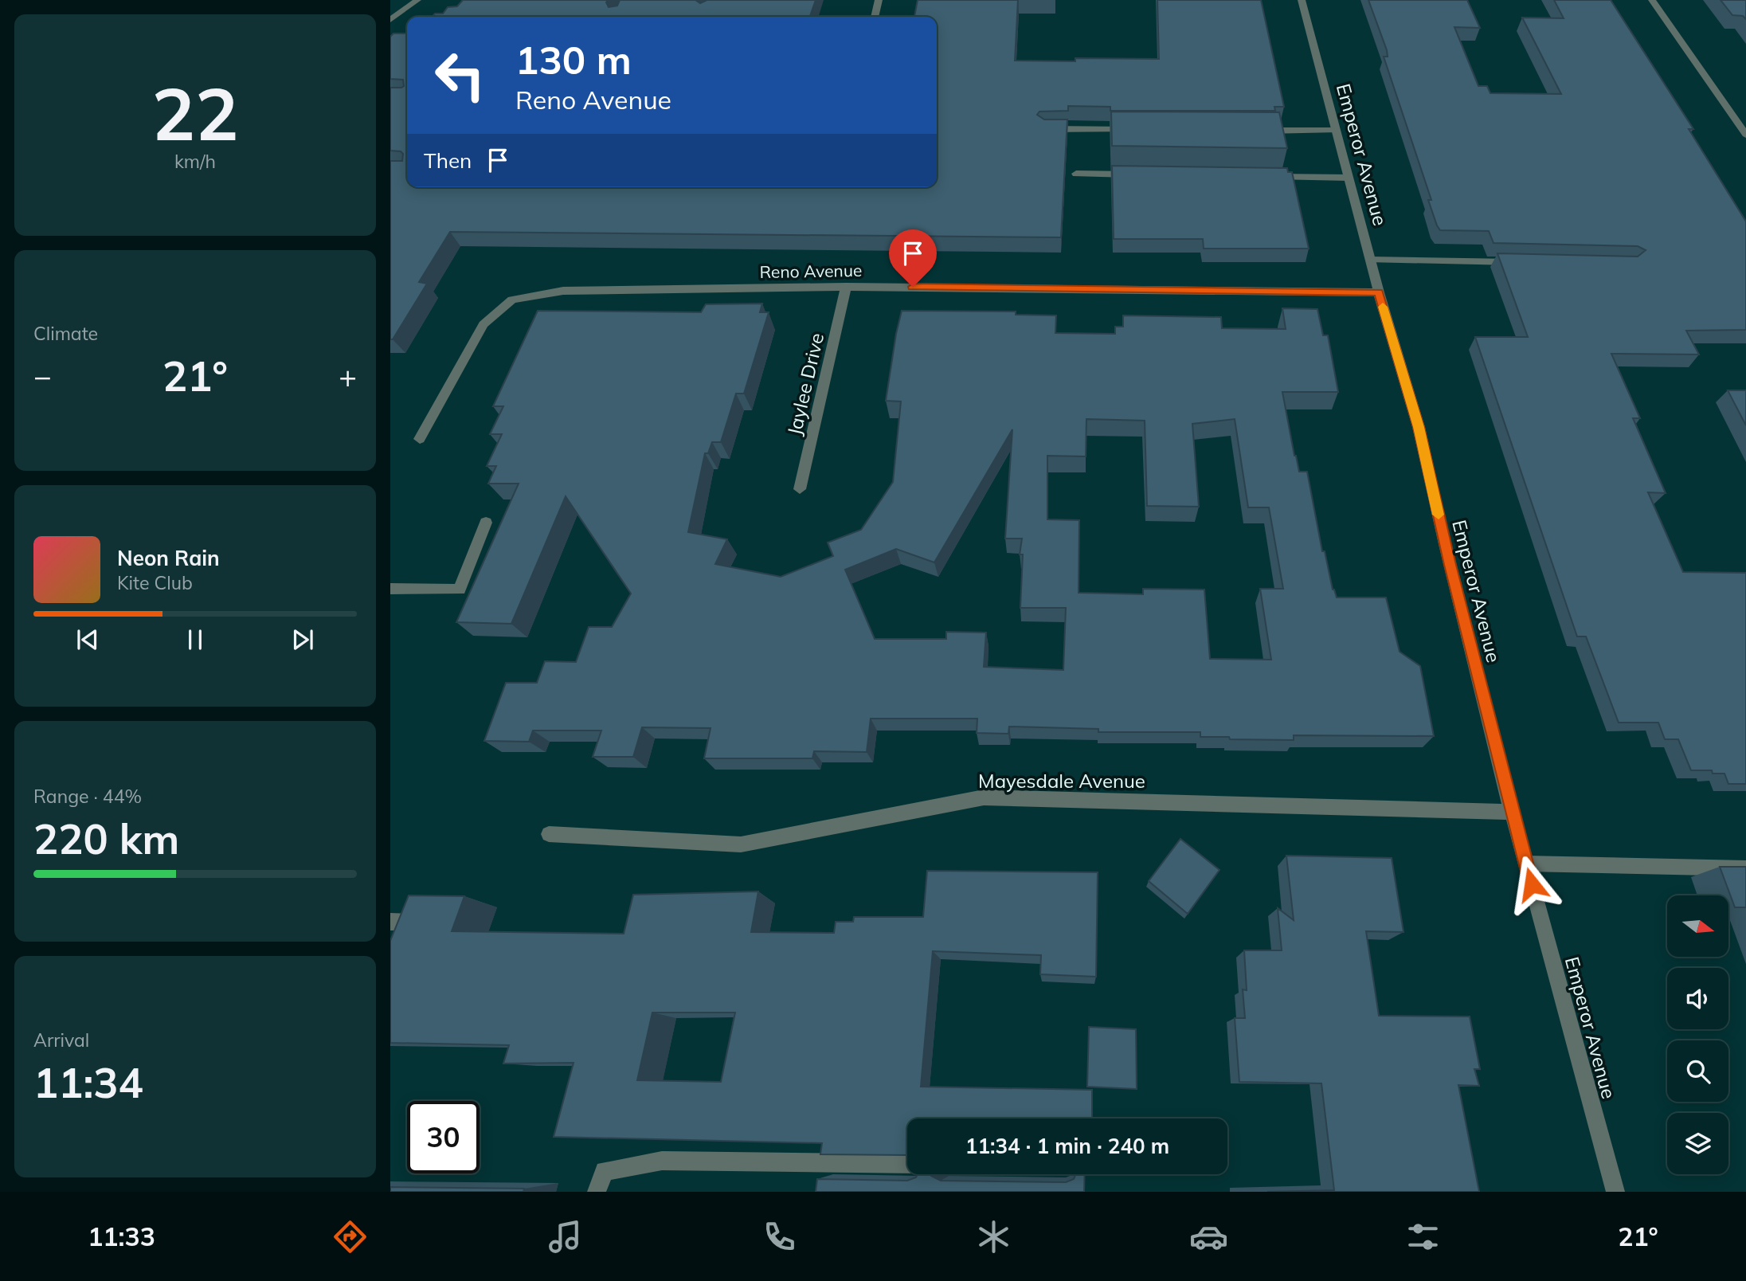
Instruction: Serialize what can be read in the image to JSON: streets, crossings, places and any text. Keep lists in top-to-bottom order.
{
  "streets": {
    "street": [
      "Emperor Avenue",
      "Reno Avenue",
      "Jaylee Drive",
      "Mayesdale Avenue"
    ]
  },
  "crossings": [
    ["Emperor Avenue", "Reno Avenue"],
    ["Emperor Avenue", "Mayesdale Avenue"],
    ["Reno Avenue", "Jaylee Drive"]
  ],
  "north": "right",
  "page": {
    "tile": [
      ["22", "km/h"],
      "Climate",
      ["Range · 44%", "220 km"],
      ["Arrival", "11:34"]
    ],
    "turn": ["130 m", "Reno Avenue"],
    "then": "Then",
    "heat": ["−", "21°", "+"],
    "song": ["Neon Rain", "Kite Club"],
    "limit": "30",
    "trip": "11:34 · 1 min · 240 m",
    "tabs": ["11:33", "21°"]
  }
}
